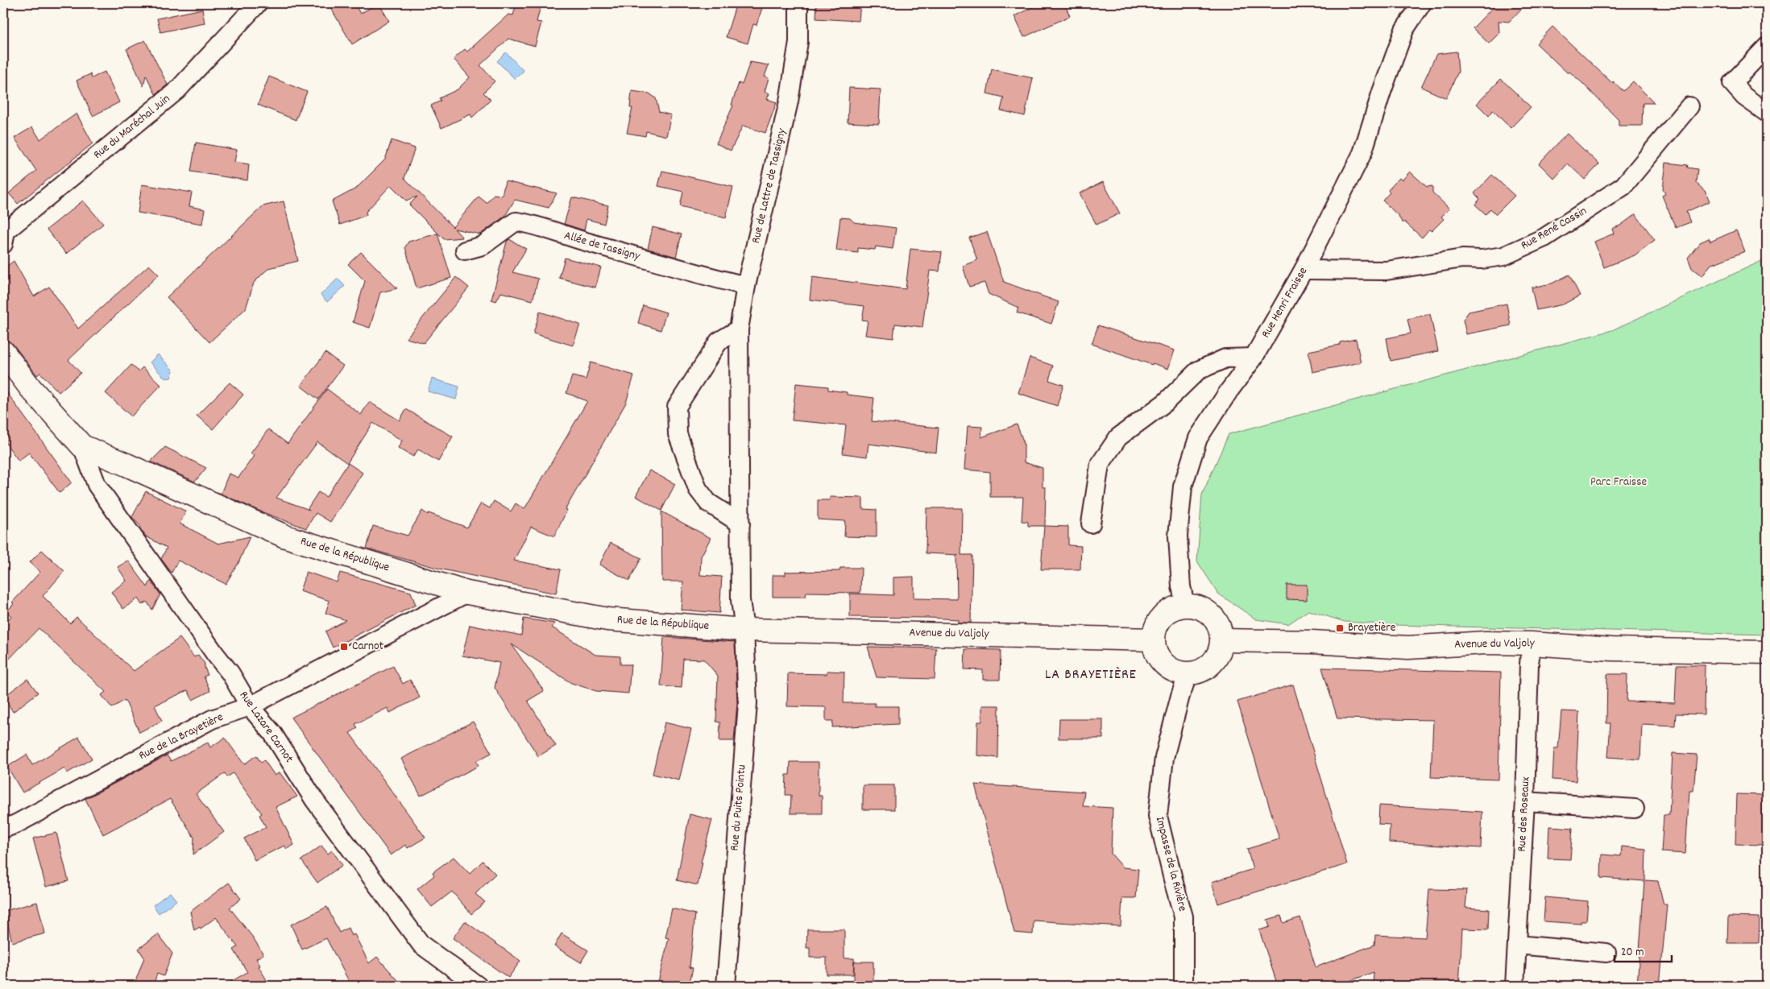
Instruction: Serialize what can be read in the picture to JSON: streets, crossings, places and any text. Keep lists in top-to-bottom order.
{
  "streets": {
    "main road": ["Rue de la République", "Avenue du Valjoly"],
    "street": [
      "Rue du Maréchal Juin",
      "Rue de Lattre de Tassigny",
      "Rue René Cassin",
      "Allée de Tassigny",
      "Rue Henri Fraisse",
      "Rue Lazare Carnot",
      "Rue de la Brayetière",
      "Rue du Puits Pointu",
      "Rue des Roseaux",
      "Impasse de la Rivière"
    ]
  },
  "crossings": [
    ["Rue de Lattre de Tassigny", "Allée de Tassigny"],
    ["Rue de Lattre de Tassigny", "Rue de la République"],
    ["Rue de Lattre de Tassigny", "Avenue du Valjoly"],
    ["Rue de Lattre de Tassigny", "Rue du Puits Pointu"],
    ["Rue René Cassin", "Rue Henri Fraisse"],
    ["Rue Henri Fraisse", "Avenue du Valjoly"],
    ["Rue Henri Fraisse", "Impasse de la Rivière"],
    ["Rue de la République", "Avenue du Valjoly"],
    ["Rue de la République", "Rue Lazare Carnot"],
    ["Rue de la République", "Rue de la Brayetière"],
    ["Rue de la République", "Rue du Puits Pointu"],
    ["Avenue du Valjoly", "Rue du Puits Pointu"],
    ["Avenue du Valjoly", "Rue des Roseaux"],
    ["Avenue du Valjoly", "Impasse de la Rivière"],
    ["Rue Lazare Carnot", "Rue de la Brayetière"]
  ],
  "districts": ["LA BRAYETIÈRE"],
  "parks": ["Parc Fraisse"],
  "places": {
    "transit": ["Brayetière", "Carnot"]
  },
  "scale_bar": "20 m"
}
